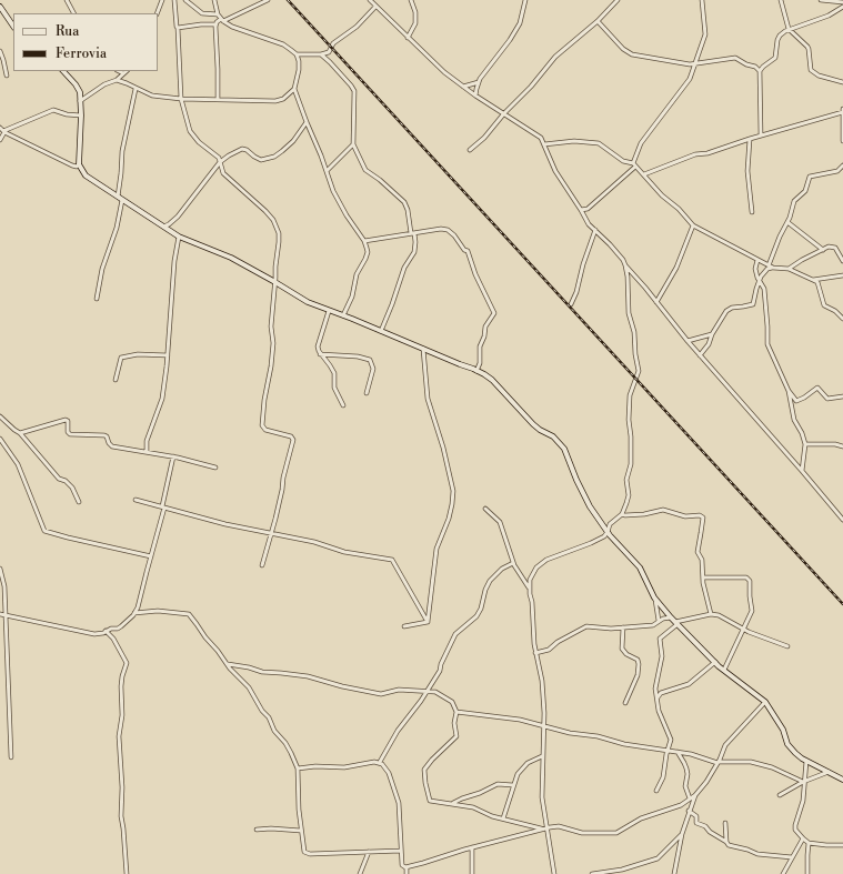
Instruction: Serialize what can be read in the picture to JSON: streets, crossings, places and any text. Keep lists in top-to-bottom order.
{
  "legend": ["Rua", "Ferrovia"]
}
